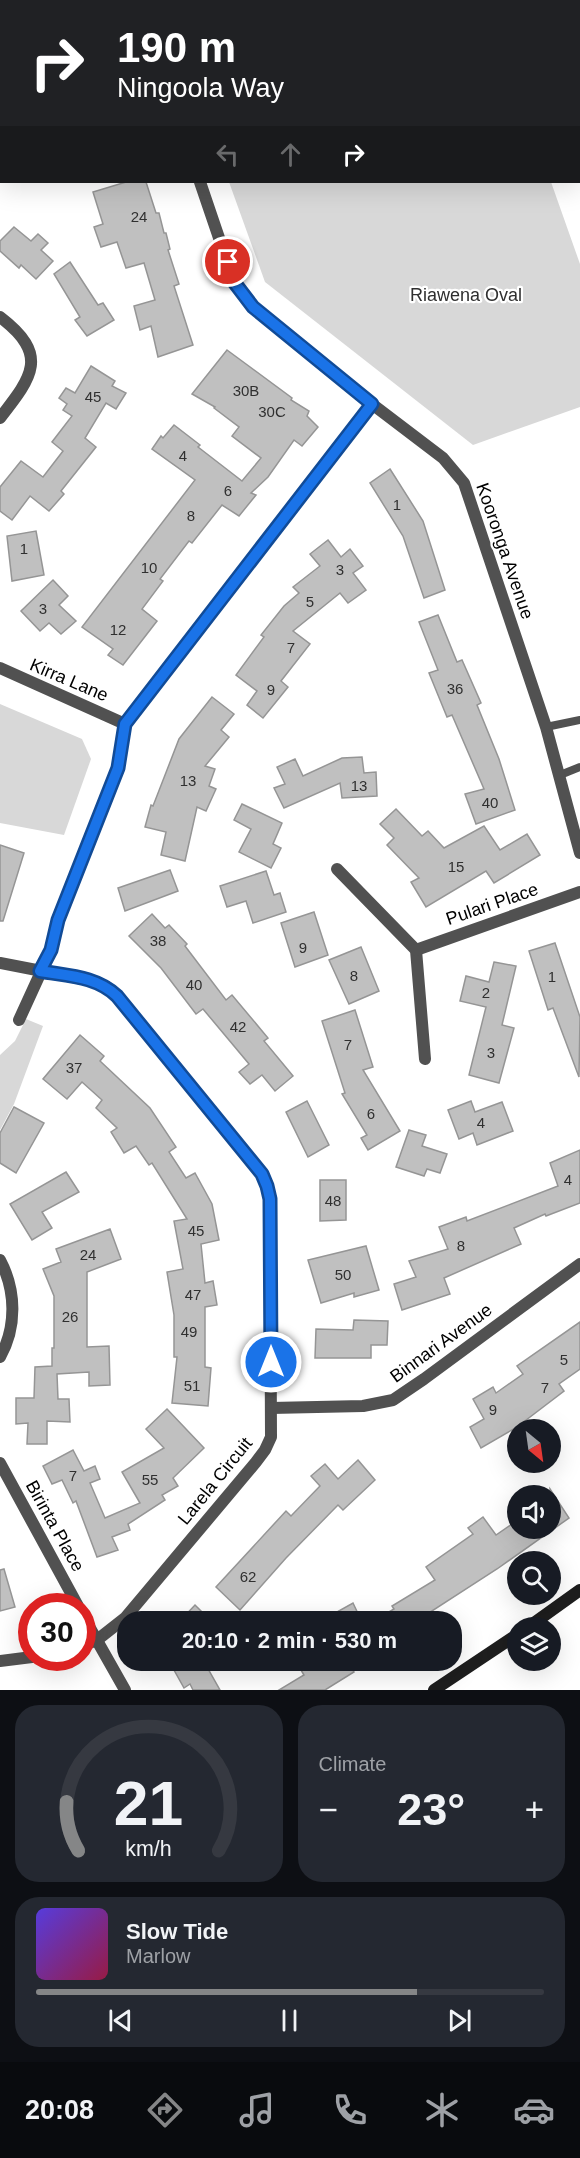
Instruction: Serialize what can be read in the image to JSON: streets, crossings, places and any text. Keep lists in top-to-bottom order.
{
  "streets": {
    "street": [
      "Kooronga Avenue",
      "Kirra Lane",
      "Pulari Place",
      "Binnari Avenue",
      "Larela Circuit",
      "Birinta Place"
    ]
  },
  "crossings": [
    ["Binnari Avenue", "Larela Circuit"]
  ],
  "parks": ["Riawena Oval"],
  "house_numbers": [
    "24",
    "30B",
    "45",
    "30C",
    "4",
    "6",
    "1",
    "8",
    "1",
    "10",
    "3",
    "5",
    "3",
    "12",
    "7",
    "36",
    "9",
    "13",
    "13",
    "40",
    "15",
    "38",
    "9",
    "8",
    "1",
    "40",
    "2",
    "42",
    "7",
    "3",
    "37",
    "6",
    "4",
    "4",
    "48",
    "45",
    "8",
    "24",
    "50",
    "47",
    "26",
    "49",
    "5",
    "51",
    "7",
    "9",
    "7",
    "55",
    "62"
  ],
  "north": "bottom right",
  "page": {
    "turn": ["190 m", "Ningoola Way"],
    "limit": "30",
    "trip": "20:10 · 2 min · 530 m",
    "tile": "Climate",
    "heat": ["−", "23°", "+"],
    "song": ["Slow Tide", "Marlow"],
    "tabs": "20:08",
    "gauge": ["21", "km/h"]
  }
}
